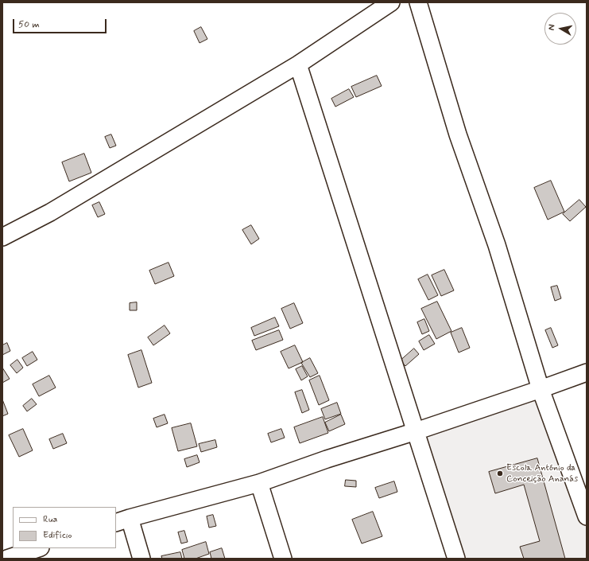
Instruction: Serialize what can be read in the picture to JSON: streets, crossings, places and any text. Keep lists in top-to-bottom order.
{
  "places": ["Escola António da Conceição Ananás"],
  "legend": ["Rua", "Edifício"],
  "scale_bar": "50 m",
  "north": "left"
}
